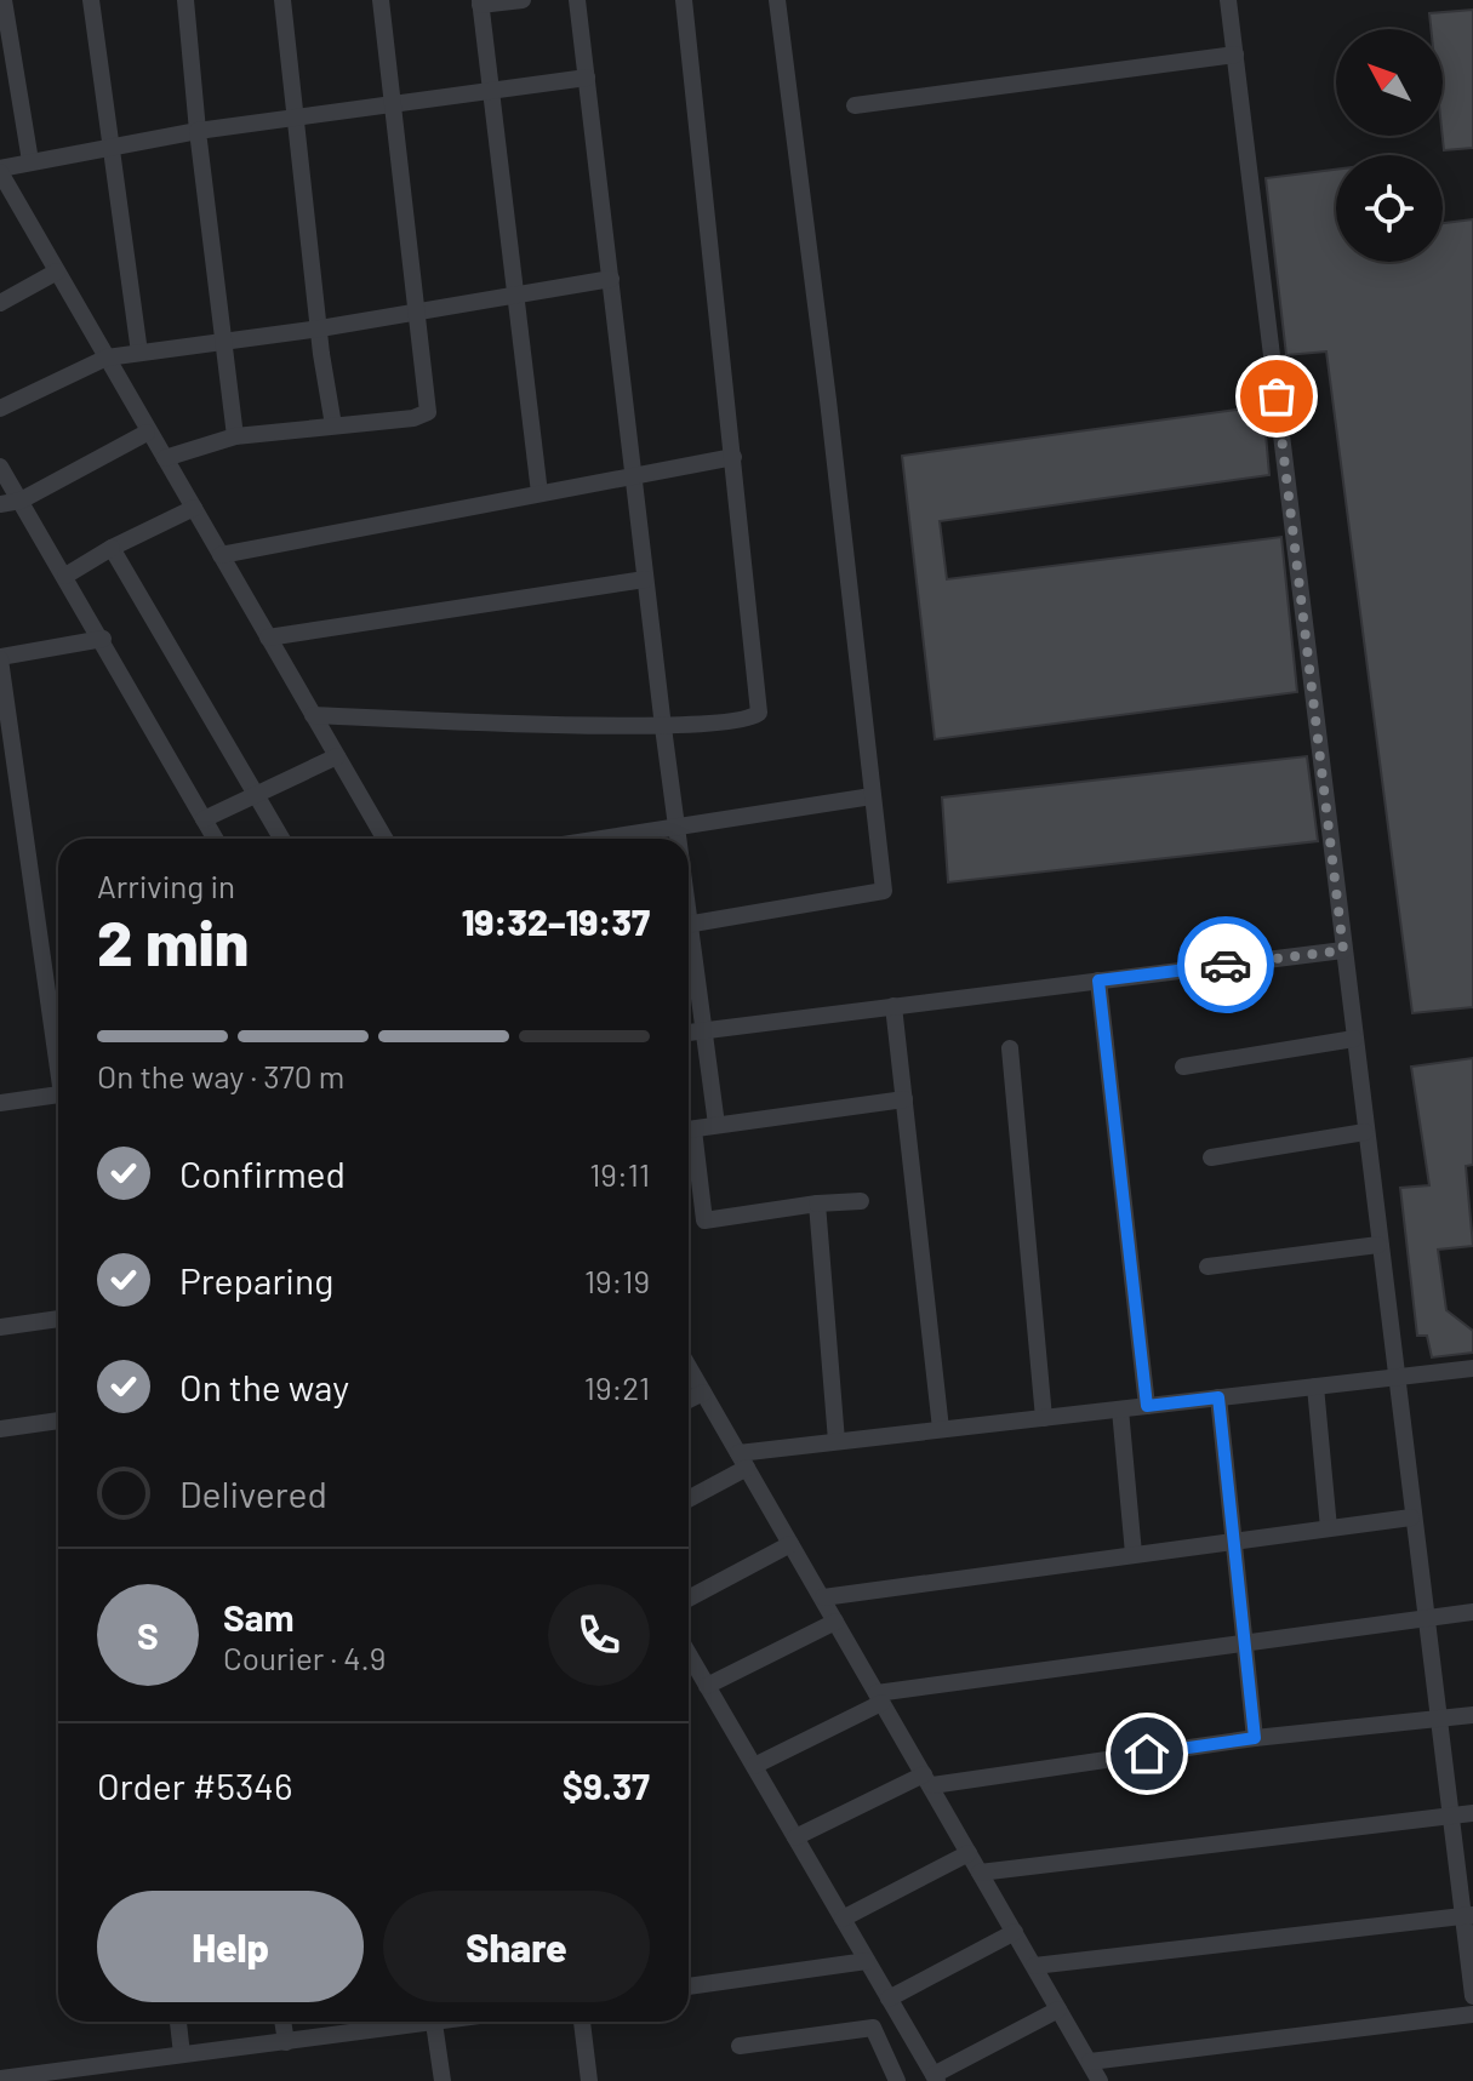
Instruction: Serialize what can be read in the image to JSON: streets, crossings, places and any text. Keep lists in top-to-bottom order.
{
  "north": "top left",
  "page": {
    "heading": ["2 min", "Arriving in", "19:32–19:37"],
    "panel": [
      "Sam",
      "Courier · 4.9",
      "Order #5346",
      "$9.37"
    ],
    "bar": "On the way · 370 m",
    "list": [
      ["Confirmed", "19:11"],
      ["Preparing", "19:19"],
      ["On the way", "19:21"],
      "Delivered"
    ],
    "round": "S",
    "buttons": ["Help", "Share"]
  }
}
